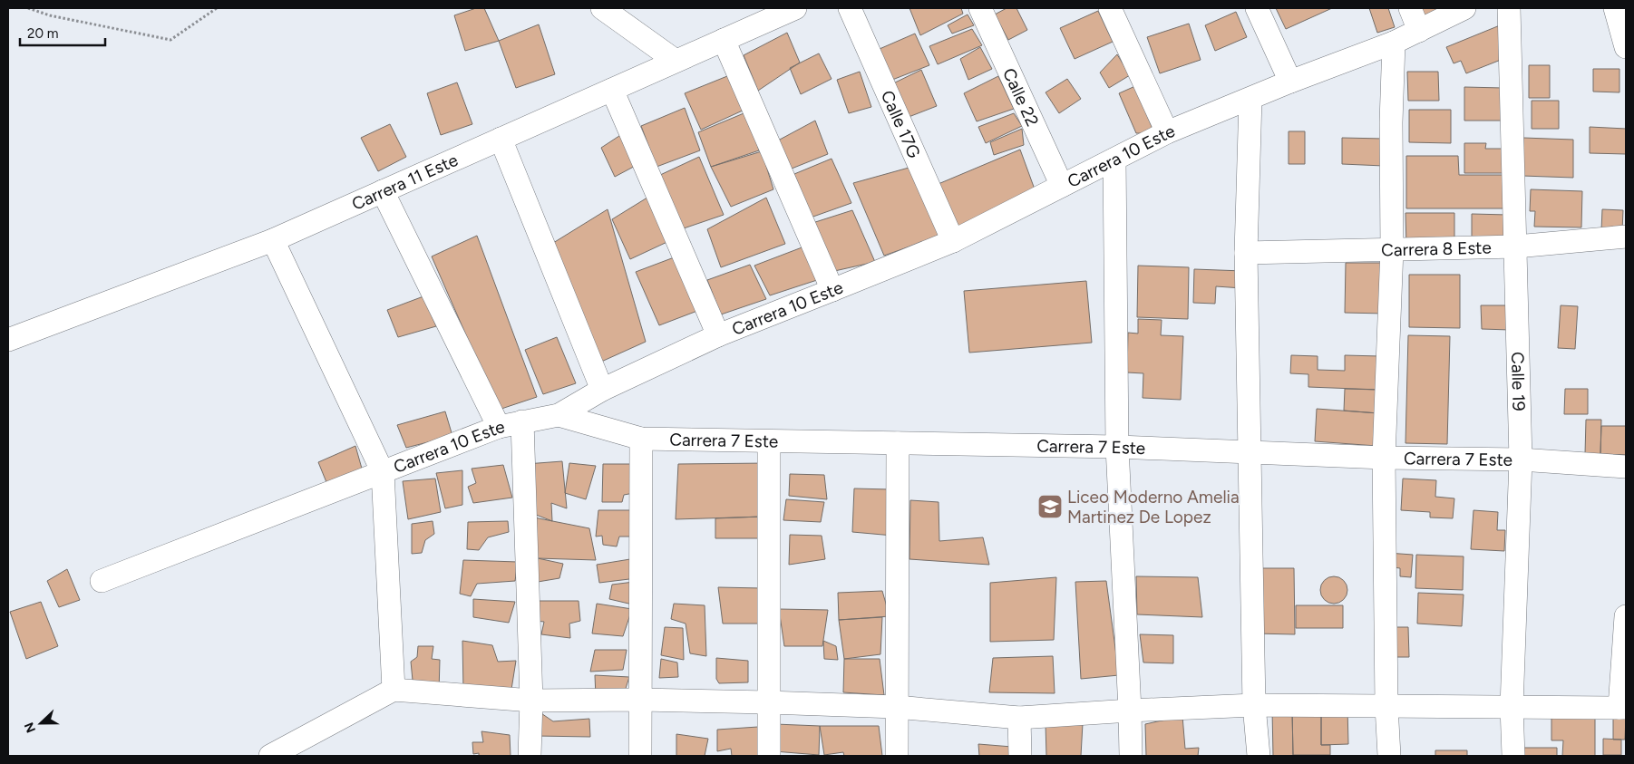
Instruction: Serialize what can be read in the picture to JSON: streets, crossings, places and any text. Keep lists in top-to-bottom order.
{
  "streets": {
    "street": [
      "Calle 22",
      "Calle 17G",
      "Carrera 10 Este",
      "Carrera 11 Este",
      "Carrera 8 Este",
      "Calle 19",
      "Carrera 7 Este"
    ]
  },
  "crossings": [
    ["Calle 22", "Carrera 10 Este"],
    ["Calle 17G", "Carrera 10 Este"],
    ["Carrera 10 Este", "Carrera 7 Este"],
    ["Carrera 8 Este", "Calle 19"],
    ["Calle 19", "Carrera 7 Este"]
  ],
  "places": {
    "school or university": ["Liceo Moderno Amelia Martinez De Lopez"]
  },
  "scale_bar": "20 m",
  "north": "left"
}
